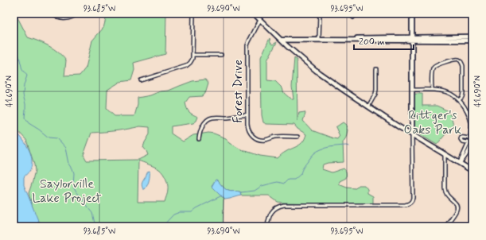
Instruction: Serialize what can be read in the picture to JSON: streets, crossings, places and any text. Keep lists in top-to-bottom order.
{
  "streets": {
    "street": ["Forest Drive"]
  },
  "parks": ["Rittger's Oaks Park", "Saylorville Lake Project"],
  "scale_bar": "200 m",
  "coordinates": [
    "93.685°W",
    "93.690°W",
    "93.695°W",
    "41.690°N"
  ]
}
